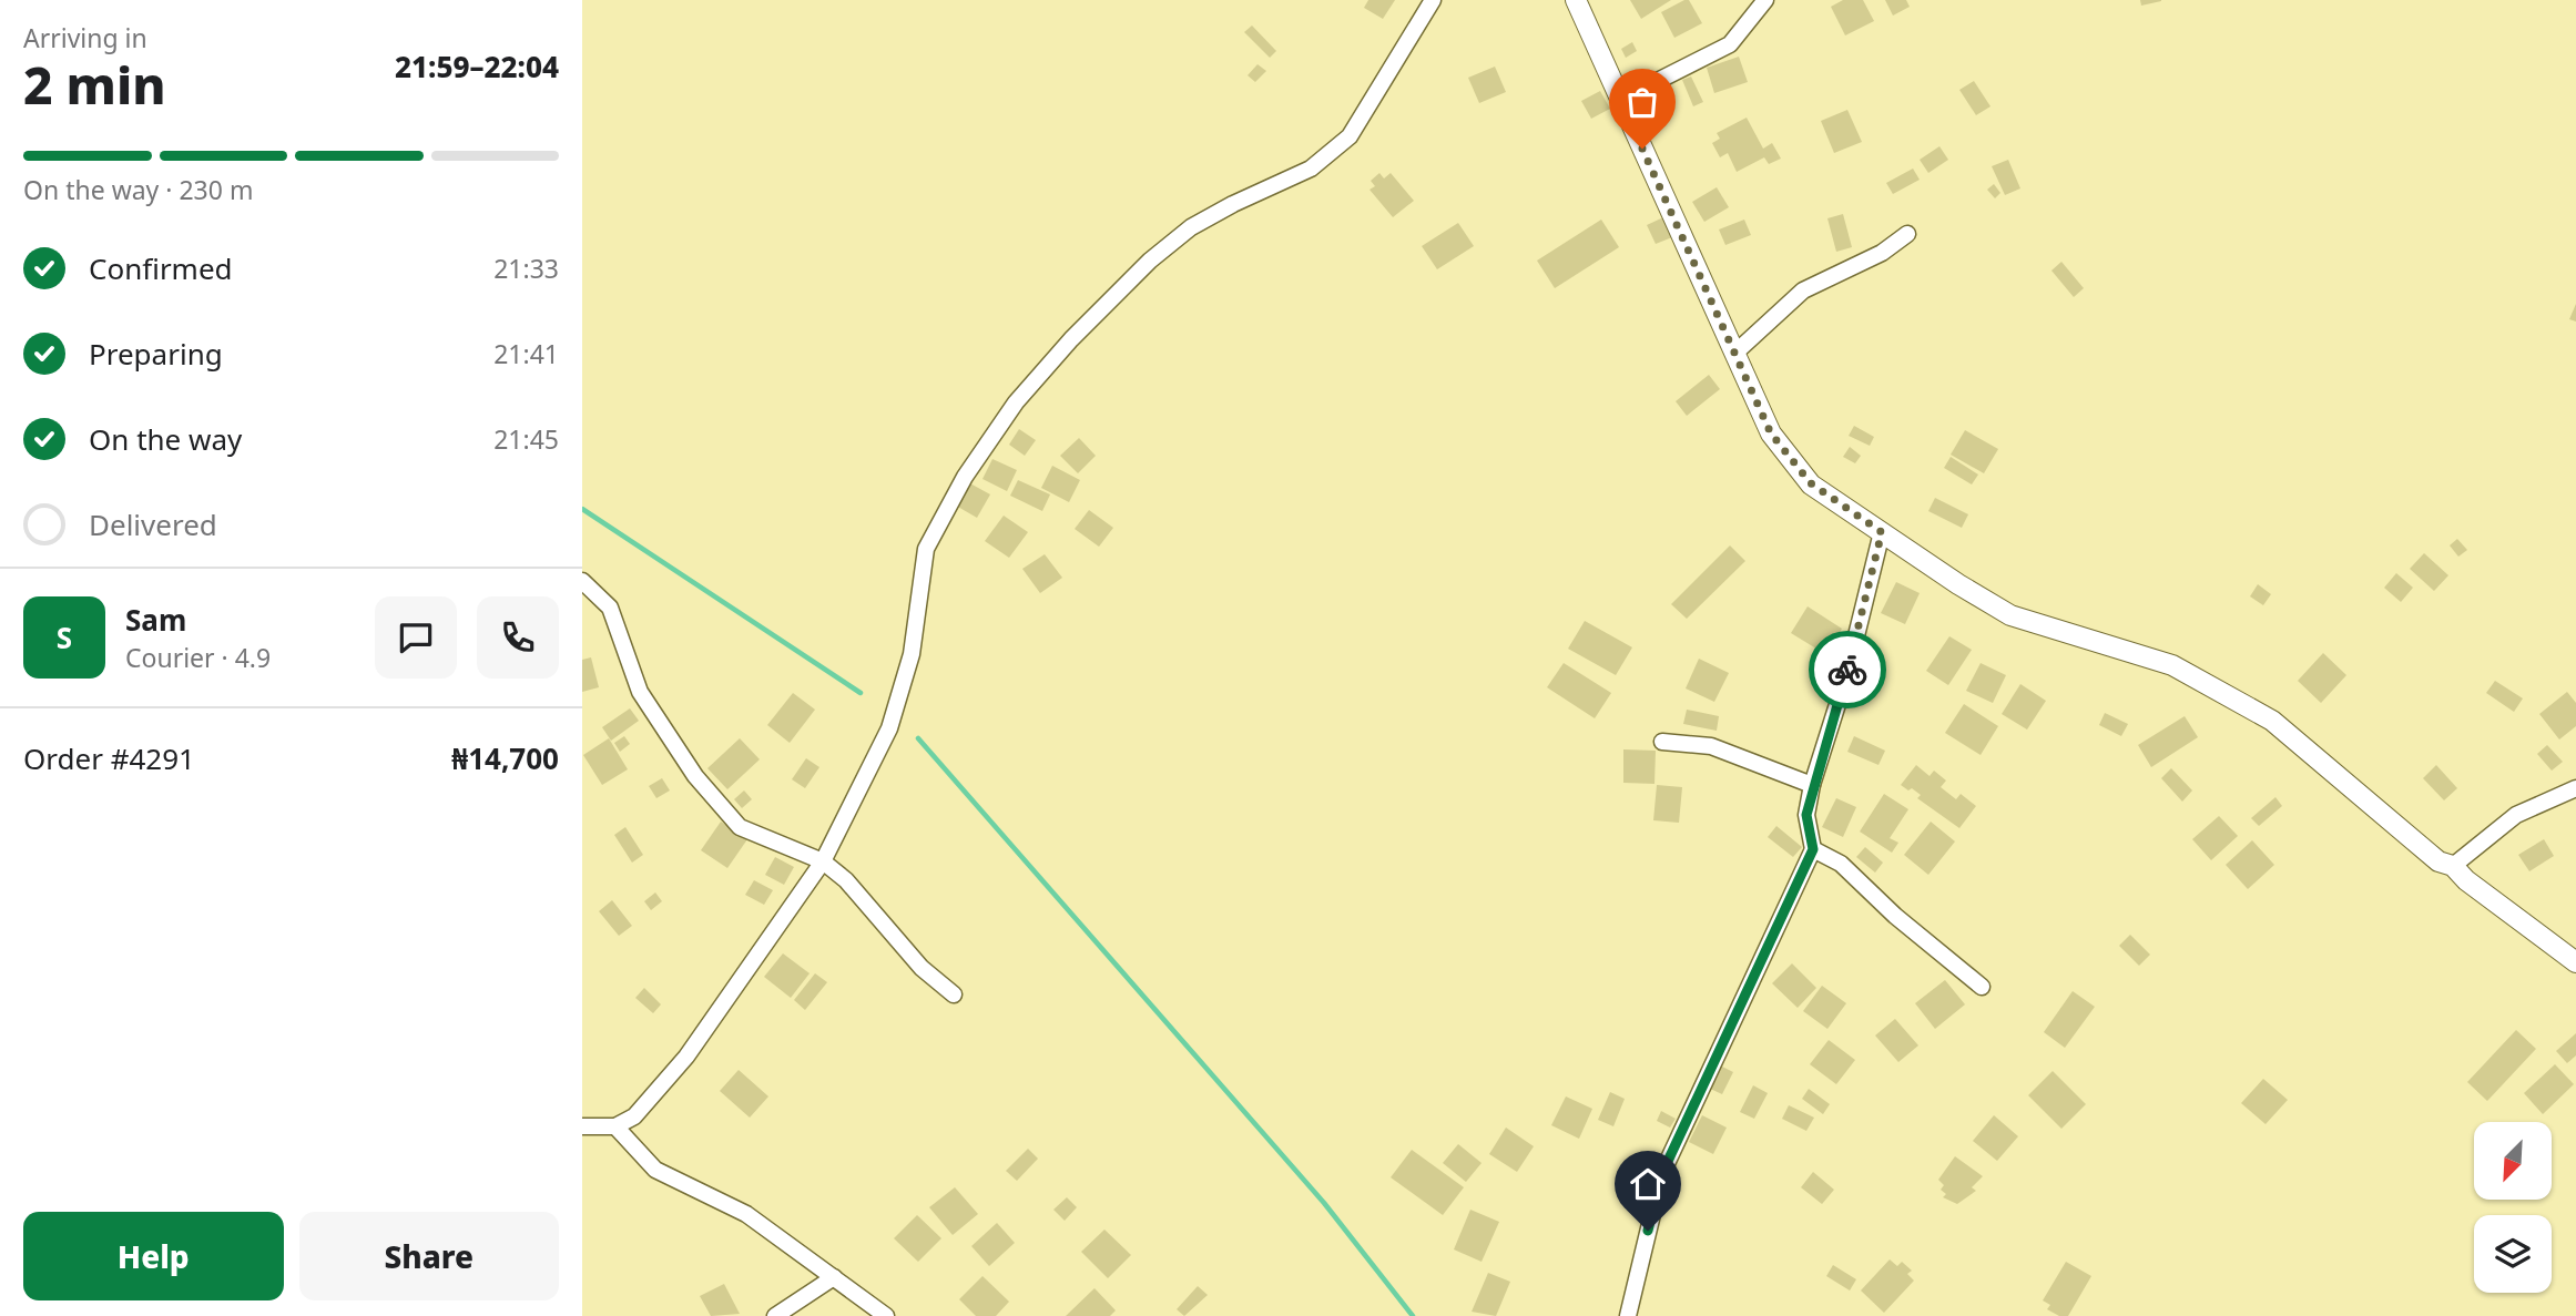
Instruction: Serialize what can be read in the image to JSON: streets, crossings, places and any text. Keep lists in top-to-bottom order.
{
  "north": "bottom left",
  "page": {
    "heading": ["2 min", "Arriving in", "21:59–22:04"],
    "panel": [
      "Sam",
      "Courier · 4.9",
      "Order #4291",
      "₦14,700"
    ],
    "bar": "On the way · 230 m",
    "list": [
      ["Confirmed", "21:33"],
      ["Preparing", "21:41"],
      ["On the way", "21:45"],
      "Delivered"
    ],
    "round": "S",
    "buttons": ["Help", "Share"]
  }
}
